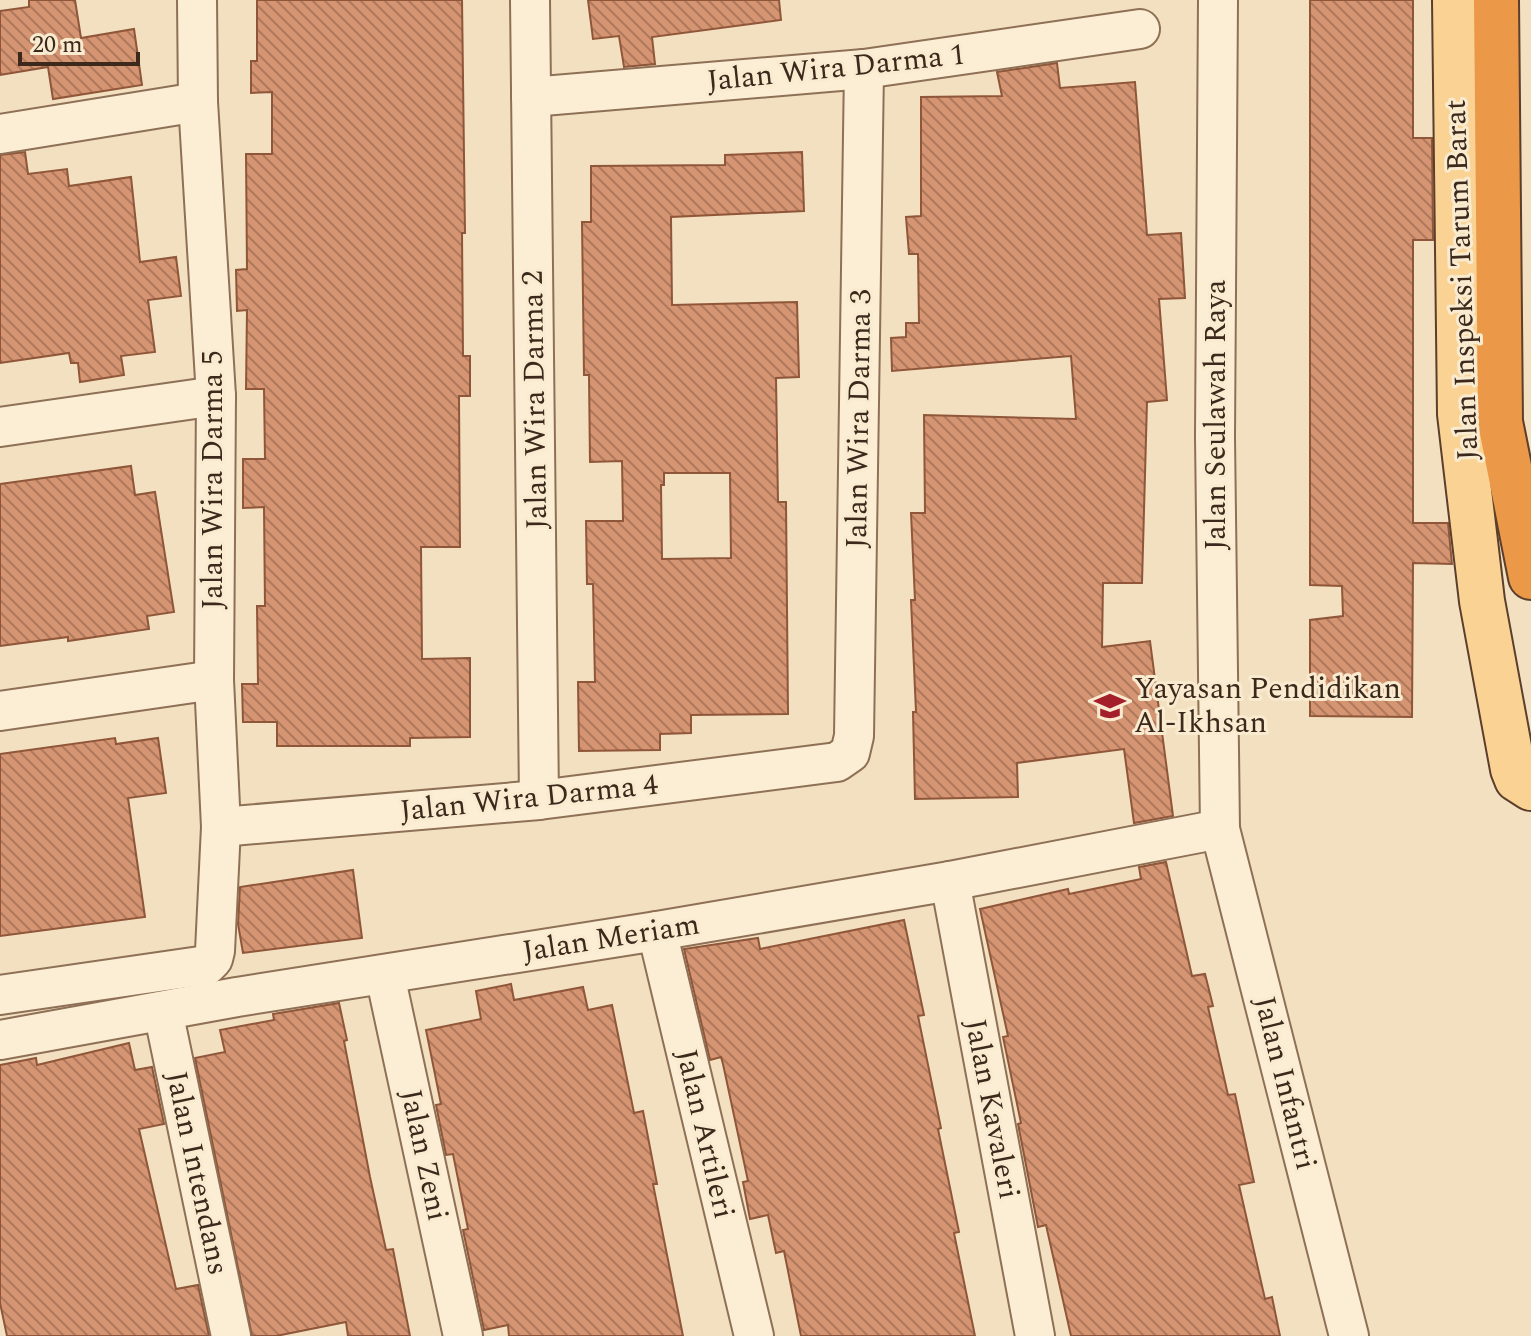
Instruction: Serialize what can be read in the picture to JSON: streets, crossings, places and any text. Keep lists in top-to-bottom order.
{
  "streets": {
    "main road": ["Jalan Inspeksi Tarum Barat"],
    "street": [
      "Jalan Wira Darma 1",
      "Jalan Wira Darma 2",
      "Jalan Seulawah Raya",
      "Jalan Wira Darma 3",
      "Jalan Wira Darma 5",
      "Jalan Wira Darma 4",
      "Jalan Meriam",
      "Jalan Infantri",
      "Jalan Kavaleri",
      "Jalan Artileri",
      "Jalan Zeni",
      "Jalan Intendans"
    ]
  },
  "crossings": [
    ["Jalan Wira Darma 1", "Jalan Wira Darma 2"],
    ["Jalan Wira Darma 1", "Jalan Wira Darma 3"],
    ["Jalan Wira Darma 2", "Jalan Wira Darma 4"],
    ["Jalan Seulawah Raya", "Jalan Meriam"],
    ["Jalan Seulawah Raya", "Jalan Infantri"],
    ["Jalan Wira Darma 3", "Jalan Wira Darma 4"],
    ["Jalan Wira Darma 5", "Jalan Wira Darma 4"],
    ["Jalan Meriam", "Jalan Infantri"],
    ["Jalan Meriam", "Jalan Kavaleri"],
    ["Jalan Meriam", "Jalan Artileri"],
    ["Jalan Meriam", "Jalan Zeni"],
    ["Jalan Meriam", "Jalan Intendans"]
  ],
  "places": {
    "school or university": ["Yayasan Pendidikan Al-Ikhsan"]
  },
  "scale_bar": "20 m"
}
